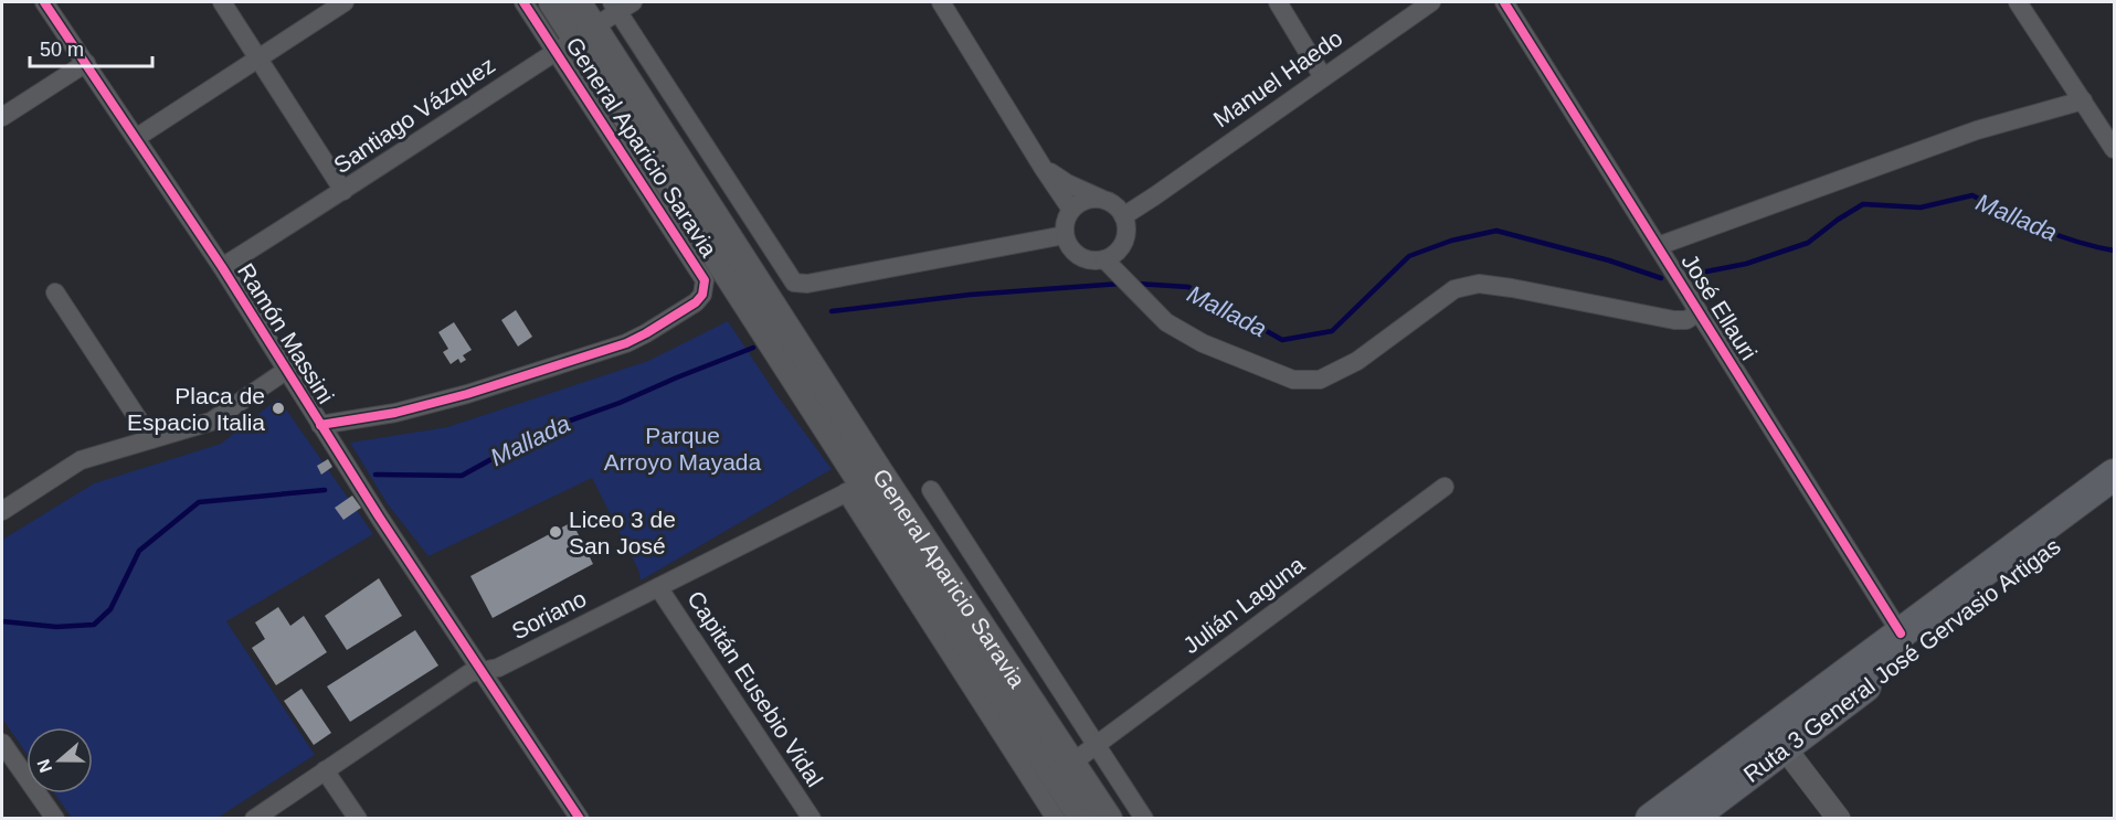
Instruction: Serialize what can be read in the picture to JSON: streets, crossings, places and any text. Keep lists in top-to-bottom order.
{
  "streets": {
    "highway": ["Ruta 3 General José Gervasio Artigas"],
    "main road": ["General Aparicio Saravia"],
    "street": [
      "Manuel Haedo",
      "Santiago Vázquez",
      "José Ellauri",
      "Ramón Massini",
      "Julián Laguna",
      "Soriano",
      "Capitán Eusebio Vidal"
    ]
  },
  "crossings": [
    ["Santiago Vázquez", "General Aparicio Saravia"],
    ["Santiago Vázquez", "Ramón Massini"],
    ["General Aparicio Saravia", "Ramón Massini"],
    ["General Aparicio Saravia", "Julián Laguna"],
    ["General Aparicio Saravia", "Soriano"],
    ["José Ellauri", "Ruta 3 General José Gervasio Artigas"],
    ["Ramón Massini", "Soriano"],
    ["Soriano", "Capitán Eusebio Vidal"]
  ],
  "water": ["Mallada"],
  "parks": ["Parque Arroyo Mayada"],
  "places": ["Placa de Espacio Italia", "Liceo 3 de San José"],
  "scale_bar": "50 m",
  "north": "left"
}
